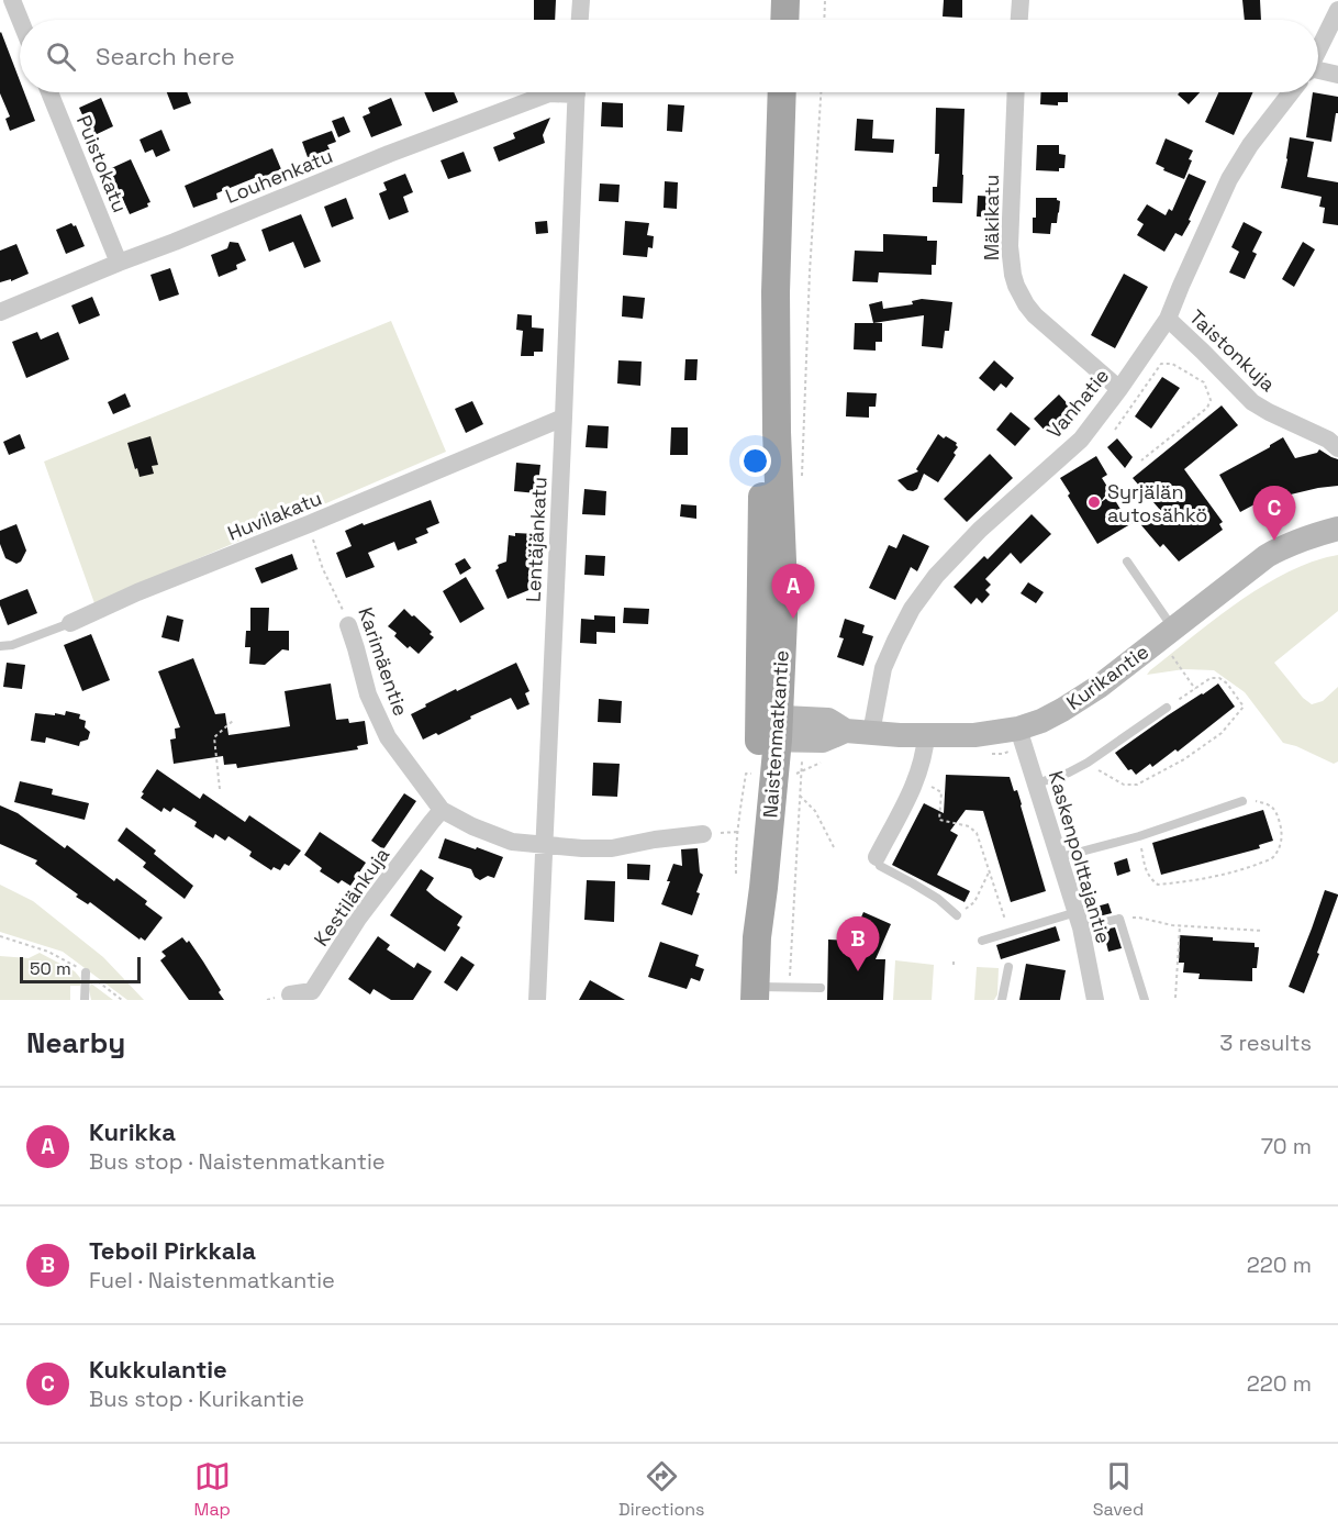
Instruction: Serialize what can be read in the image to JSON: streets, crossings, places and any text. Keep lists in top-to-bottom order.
{
  "streets": {
    "main road": ["Kurikantie", "Naistenmatkantie"],
    "street": [
      "Puistokatu",
      "Louhenkatu",
      "Mäkikatu",
      "Taistonkuja",
      "Vanhatie",
      "Huvilakatu",
      "Lentäjänkatu",
      "Karimäentie",
      "Kaskenpolttajantie",
      "Kestilänkuja"
    ]
  },
  "crossings": [
    ["Puistokatu", "Louhenkatu"],
    ["Mäkikatu", "Vanhatie"],
    ["Taistonkuja", "Vanhatie"],
    ["Vanhatie", "Kurikantie"],
    ["Huvilakatu", "Lentäjänkatu"],
    ["Huvilakatu", "Karimäentie"],
    ["Lentäjänkatu", "Karimäentie"],
    ["Karimäentie", "Kestilänkuja"],
    ["Kurikantie", "Naistenmatkantie"],
    ["Kurikantie", "Kaskenpolttajantie"]
  ],
  "places": ["Syrjälän autosähkö"],
  "scale_bar": "50 m",
  "page": {
    "search": "Search here",
    "pins": ["C", "A", "B"],
    "scale": "50 m",
    "heading": ["Nearby", "3 results"],
    "list": [
      {
        "mark": "A",
        "name": "Kurikka",
        "note": "Bus stop · Naistenmatkantie",
        "value": "70 m"
      },
      {
        "mark": "B",
        "name": "Teboil Pirkkala",
        "note": "Fuel · Naistenmatkantie",
        "value": "220 m"
      },
      {
        "mark": "C",
        "name": "Kukkulantie",
        "note": "Bus stop · Kurikantie",
        "value": "220 m"
      }
    ],
    "nav": ["Map", "Directions", "Saved"]
  }
}
